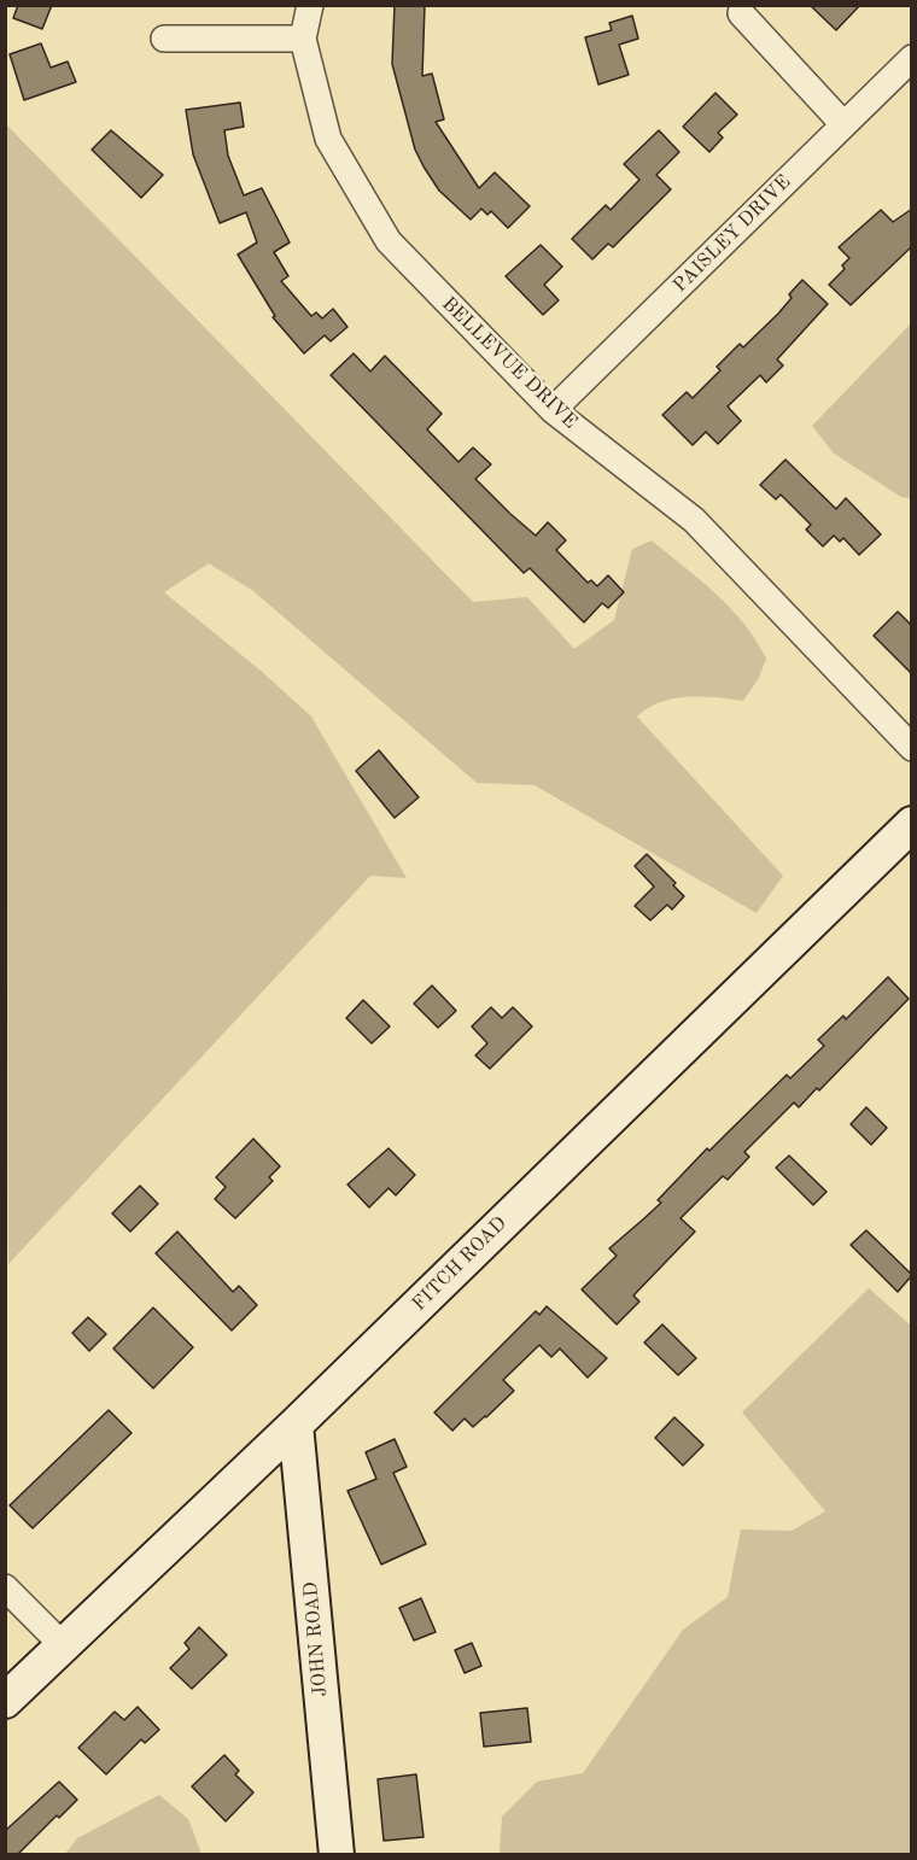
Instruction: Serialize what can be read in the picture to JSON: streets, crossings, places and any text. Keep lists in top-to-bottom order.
{
  "streets": {
    "street": [
      "PAISLEY DRIVE",
      "BELLEVUE DRIVE",
      "FITCH ROAD",
      "JOHN ROAD"
    ]
  },
  "crossings": [
    ["PAISLEY DRIVE", "BELLEVUE DRIVE"],
    ["FITCH ROAD", "JOHN ROAD"]
  ]
}
